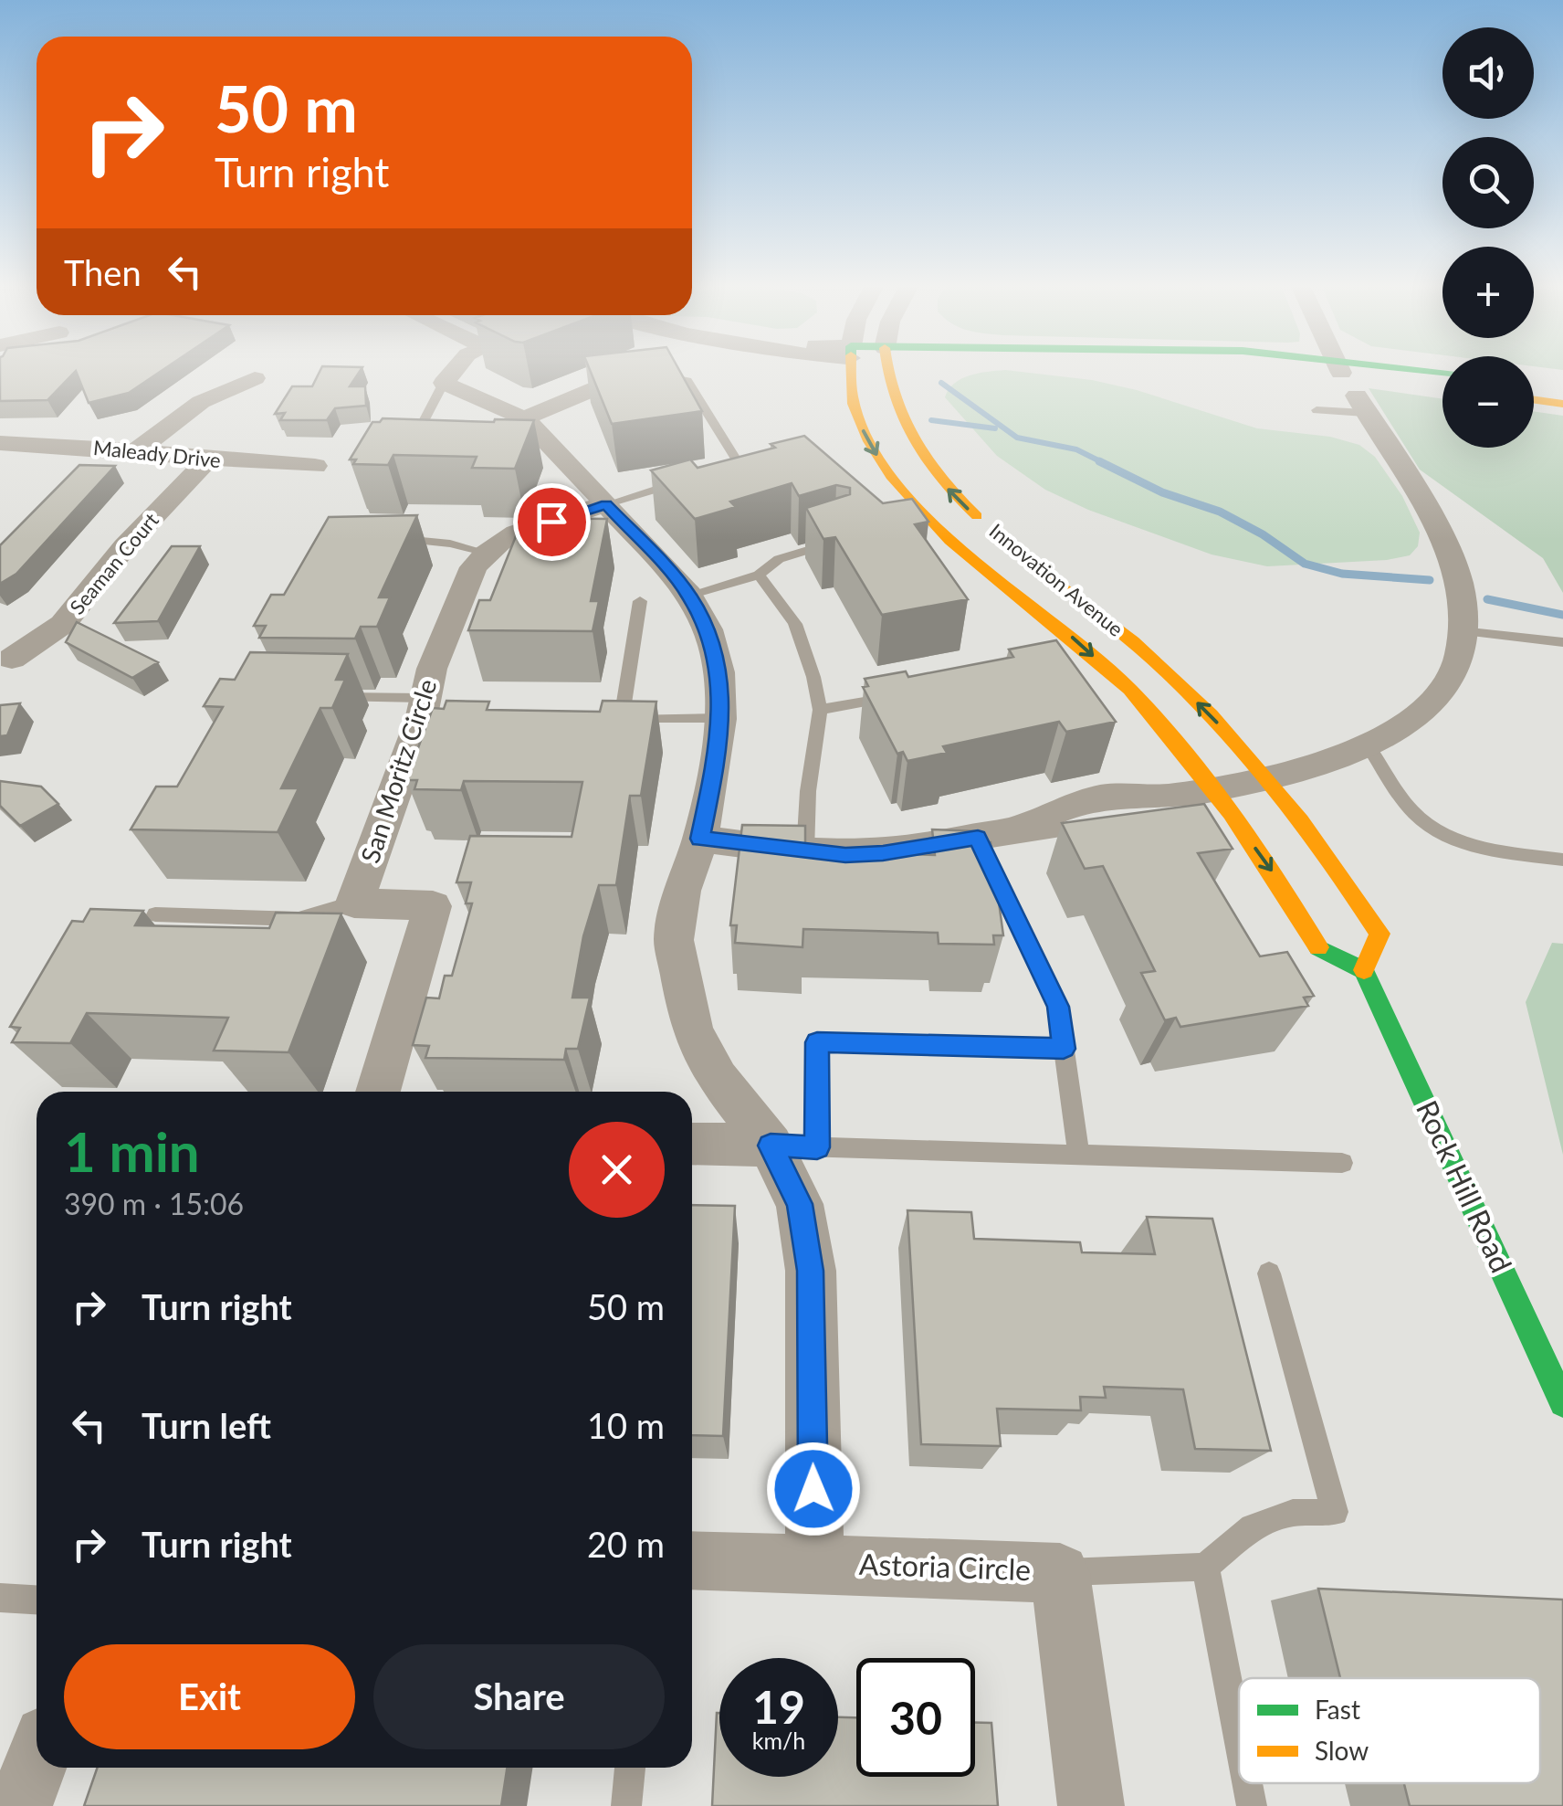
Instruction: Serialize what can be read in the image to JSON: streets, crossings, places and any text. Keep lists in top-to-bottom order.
{
  "streets": {
    "street": [
      "Maleady Drive",
      "Seaman Court",
      "Innovation Avenue",
      "San Moritz Circle",
      "Rock Hill Road",
      "Astoria Circle"
    ]
  },
  "crossings": [
    ["Maleady Drive", "Seaman Court"]
  ],
  "legend": ["Fast", "Slow"],
  "page": {
    "map_buttons": ["+", "−"],
    "turn": ["50 m", "Turn right"],
    "then": "Then",
    "heading": ["1 min", "390 m · 15:06"],
    "list": [
      {
        "name": "Turn right",
        "value": "50 m"
      },
      {
        "name": "Turn left",
        "value": "10 m"
      },
      {
        "name": "Turn right",
        "value": "20 m"
      }
    ],
    "buttons": ["Exit", "Share"],
    "speed": "19 km/h",
    "limit": "30"
  }
}
